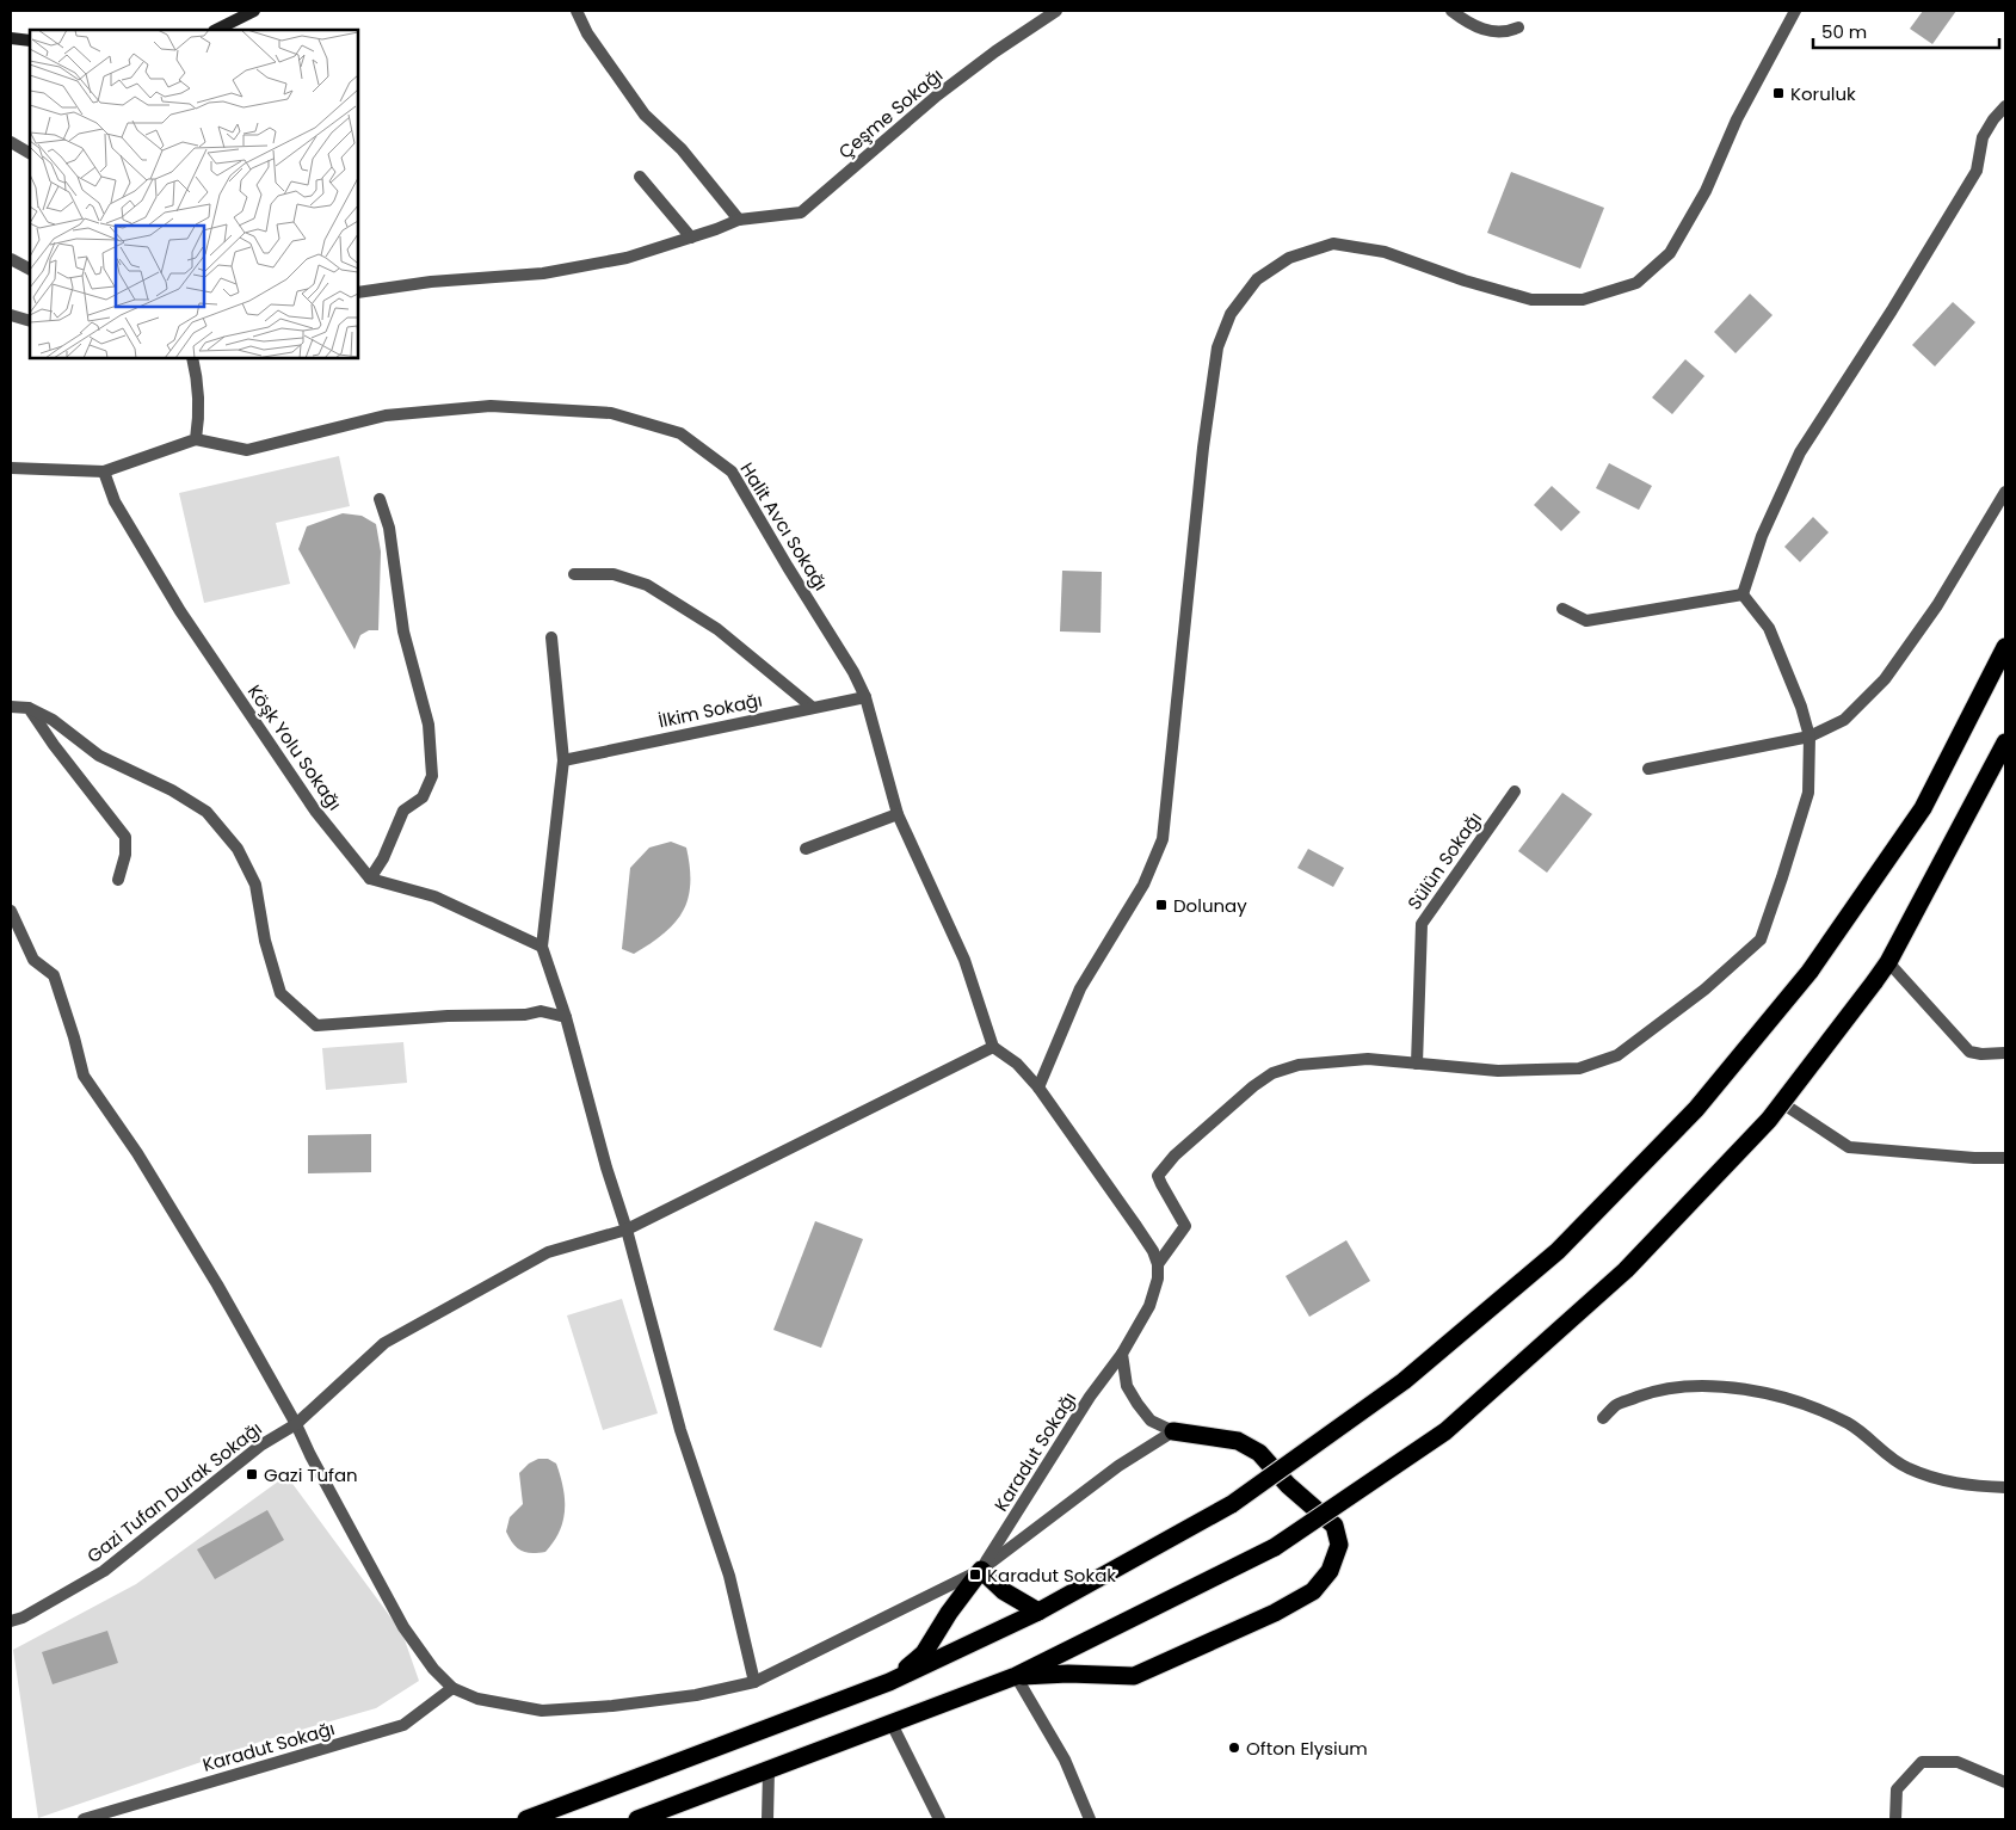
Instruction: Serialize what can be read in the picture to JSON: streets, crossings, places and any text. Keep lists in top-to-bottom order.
{
  "streets": {
    "street": [
      "Çeşme Sokağı",
      "Halit Avcı Sokağı",
      "İlkim Sokağı",
      "Köşk Yolu Sokağı",
      "Sülün Sokağı",
      "Karadut Sokağı",
      "Gazi Tufan Durak Sokağı"
    ]
  },
  "crossings": [
    ["Halit Avcı Sokağı", "İlkim Sokağı"],
    ["Halit Avcı Sokağı", "Gazi Tufan Durak Sokağı"]
  ],
  "places": {
    "transit": [
      "Koruluk",
      "Dolunay",
      "Gazi Tufan",
      "Karadut Sokak"
    ],
    "other": ["Ofton Elysium"]
  },
  "scale_bar": "50 m"
}
